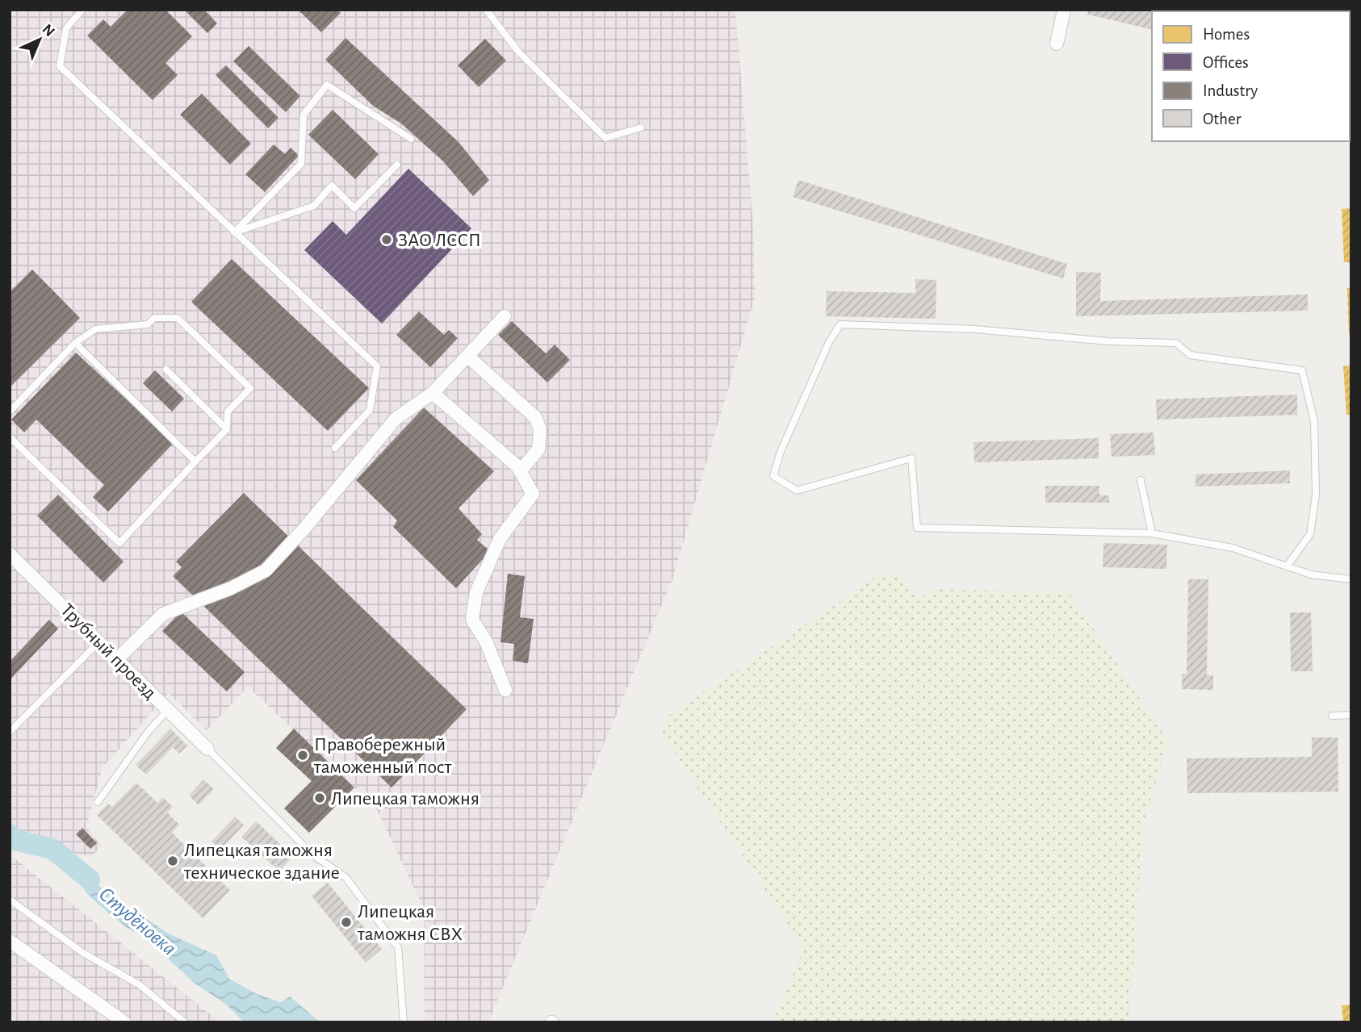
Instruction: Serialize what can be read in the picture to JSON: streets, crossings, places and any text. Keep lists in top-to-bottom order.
{
  "streets": {
    "street": ["Трубный проезд"]
  },
  "water": ["Студёновка"],
  "places": [
    "ЗАО ЛССП",
    "Правобережный таможенный пост",
    "Липецкая таможня",
    "Липецкая таможня техническое здание",
    "Липецкая таможня СВХ"
  ],
  "legend": [
    "Homes",
    "Offices",
    "Industry",
    "Other"
  ],
  "north": "top right"
}
